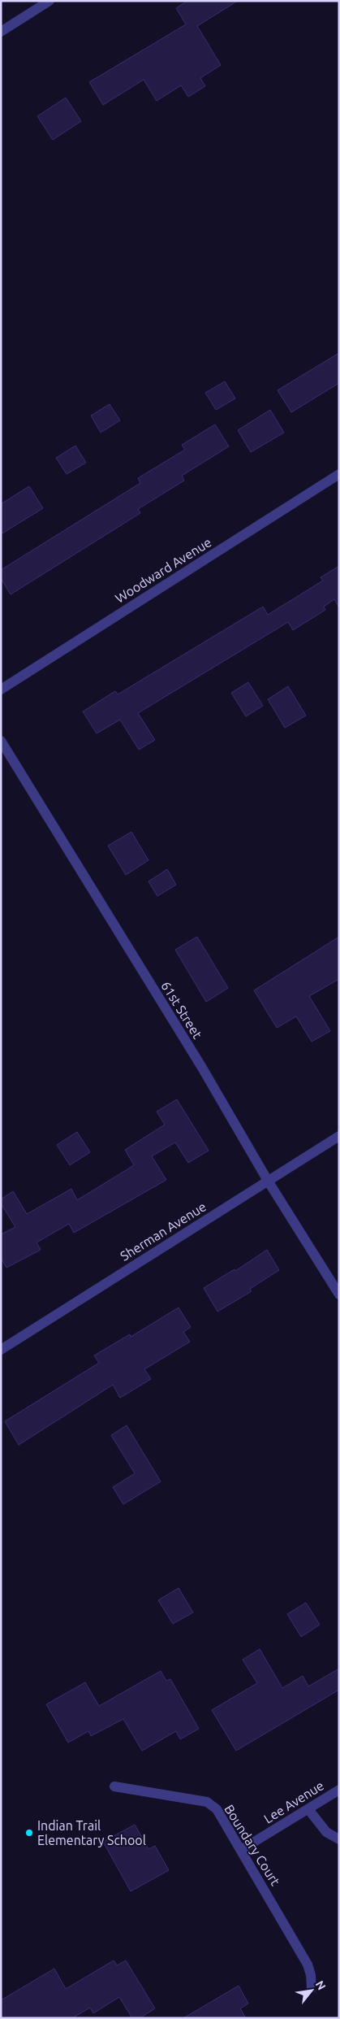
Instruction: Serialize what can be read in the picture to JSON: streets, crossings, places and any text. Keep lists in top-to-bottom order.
{
  "streets": {
    "street": [
      "Woodward Avenue",
      "61st Street",
      "Sherman Avenue",
      "Lee Avenue",
      "Boundary Court"
    ]
  },
  "crossings": [
    ["61st Street", "Sherman Avenue"],
    ["Lee Avenue", "Boundary Court"]
  ],
  "places": ["Indian Trail Elementary School"],
  "north": "top right"
}
